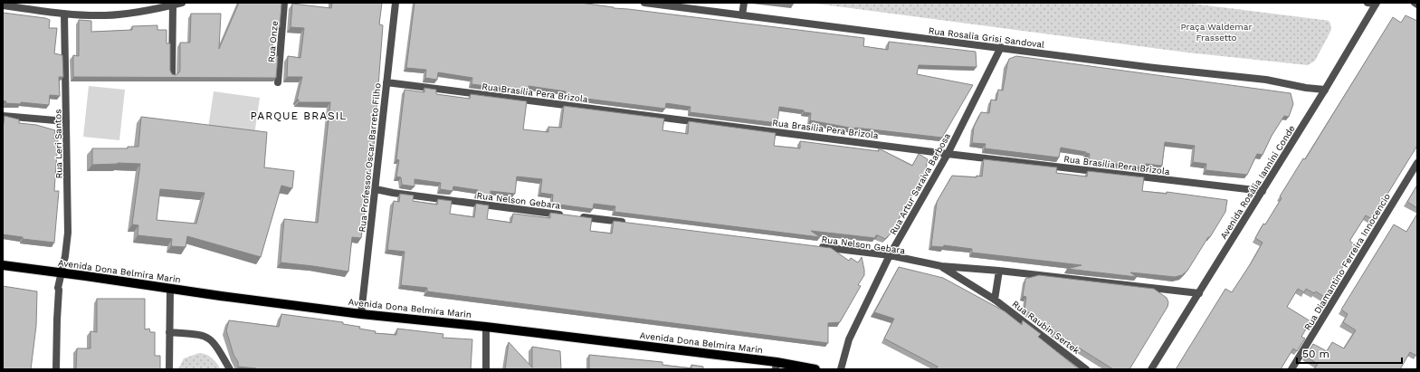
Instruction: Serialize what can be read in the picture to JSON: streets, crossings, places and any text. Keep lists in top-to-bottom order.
{
  "streets": {
    "main road": ["Avenida Dona Belmira Marin"],
    "street": [
      "Rua Rosalia Grisi Sandoval",
      "Rua Onze",
      "Rua Brasília Pera Brizola",
      "Rua Leri Santos",
      "Rua Professor Oscar Barreto Filho",
      "Avenida Rosália Iannini Conde",
      "Rua Artur Saraiva Barbosa",
      "Rua Nelson Gebara",
      "Rua Diamantino Ferreira Innocencio",
      "Rua Raubin Sertek"
    ]
  },
  "crossings": [
    ["Rua Rosalia Grisi Sandoval", "Avenida Rosália Iannini Conde"],
    ["Rua Rosalia Grisi Sandoval", "Rua Artur Saraiva Barbosa"],
    ["Rua Brasília Pera Brizola", "Rua Professor Oscar Barreto Filho"],
    ["Rua Brasília Pera Brizola", "Avenida Rosália Iannini Conde"],
    ["Rua Brasília Pera Brizola", "Rua Artur Saraiva Barbosa"],
    ["Rua Leri Santos", "Avenida Dona Belmira Marin"],
    ["Rua Professor Oscar Barreto Filho", "Rua Nelson Gebara"],
    ["Rua Professor Oscar Barreto Filho", "Avenida Dona Belmira Marin"],
    ["Avenida Rosália Iannini Conde", "Rua Nelson Gebara"],
    ["Rua Artur Saraiva Barbosa", "Rua Nelson Gebara"],
    ["Rua Nelson Gebara", "Rua Raubin Sertek"]
  ],
  "districts": ["PARQUE BRASIL"],
  "parks": ["Praça Waldemar Frassetto"],
  "scale_bar": "50 m"
}
